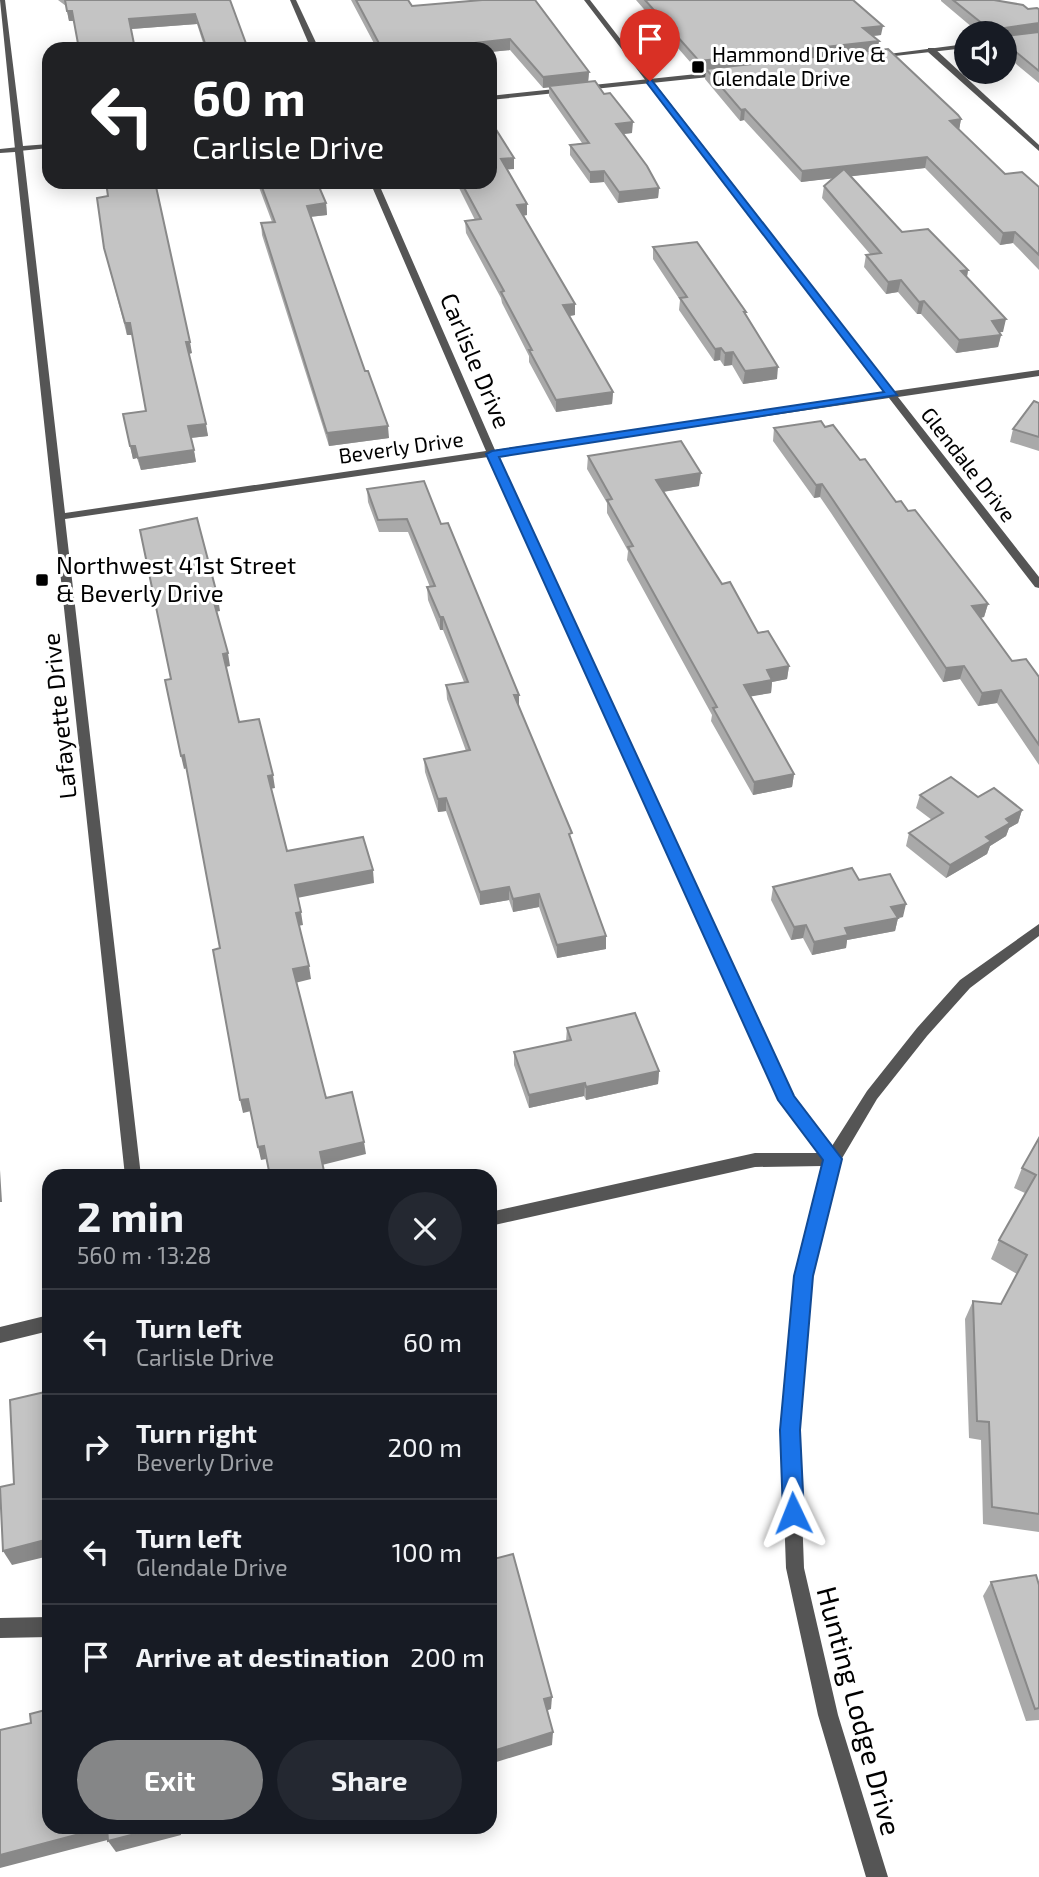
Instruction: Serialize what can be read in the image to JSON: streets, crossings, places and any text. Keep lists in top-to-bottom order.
{
  "streets": {
    "street": [
      "Carlisle Drive",
      "Beverly Drive",
      "Glendale Drive",
      "Lafayette Drive",
      "Hunting Lodge Drive"
    ]
  },
  "crossings": [
    ["Carlisle Drive", "Beverly Drive"],
    ["Carlisle Drive", "Hunting Lodge Drive"],
    ["Beverly Drive", "Glendale Drive"],
    ["Beverly Drive", "Lafayette Drive"]
  ],
  "places": {
    "transit": ["Hammond Drive & Glendale Drive", "Northwest 41st Street & Beverly Drive"]
  },
  "page": {
    "turn": ["60 m", "Carlisle Drive"],
    "heading": ["2 min", "560 m · 13:28"],
    "list": [
      {
        "name": "Turn left",
        "note": "Carlisle Drive",
        "value": "60 m"
      },
      {
        "name": "Turn right",
        "note": "Beverly Drive",
        "value": "200 m"
      },
      {
        "name": "Turn left",
        "note": "Glendale Drive",
        "value": "100 m"
      },
      {
        "name": "Arrive at destination",
        "value": "200 m"
      }
    ],
    "buttons": ["Exit", "Share"]
  }
}
